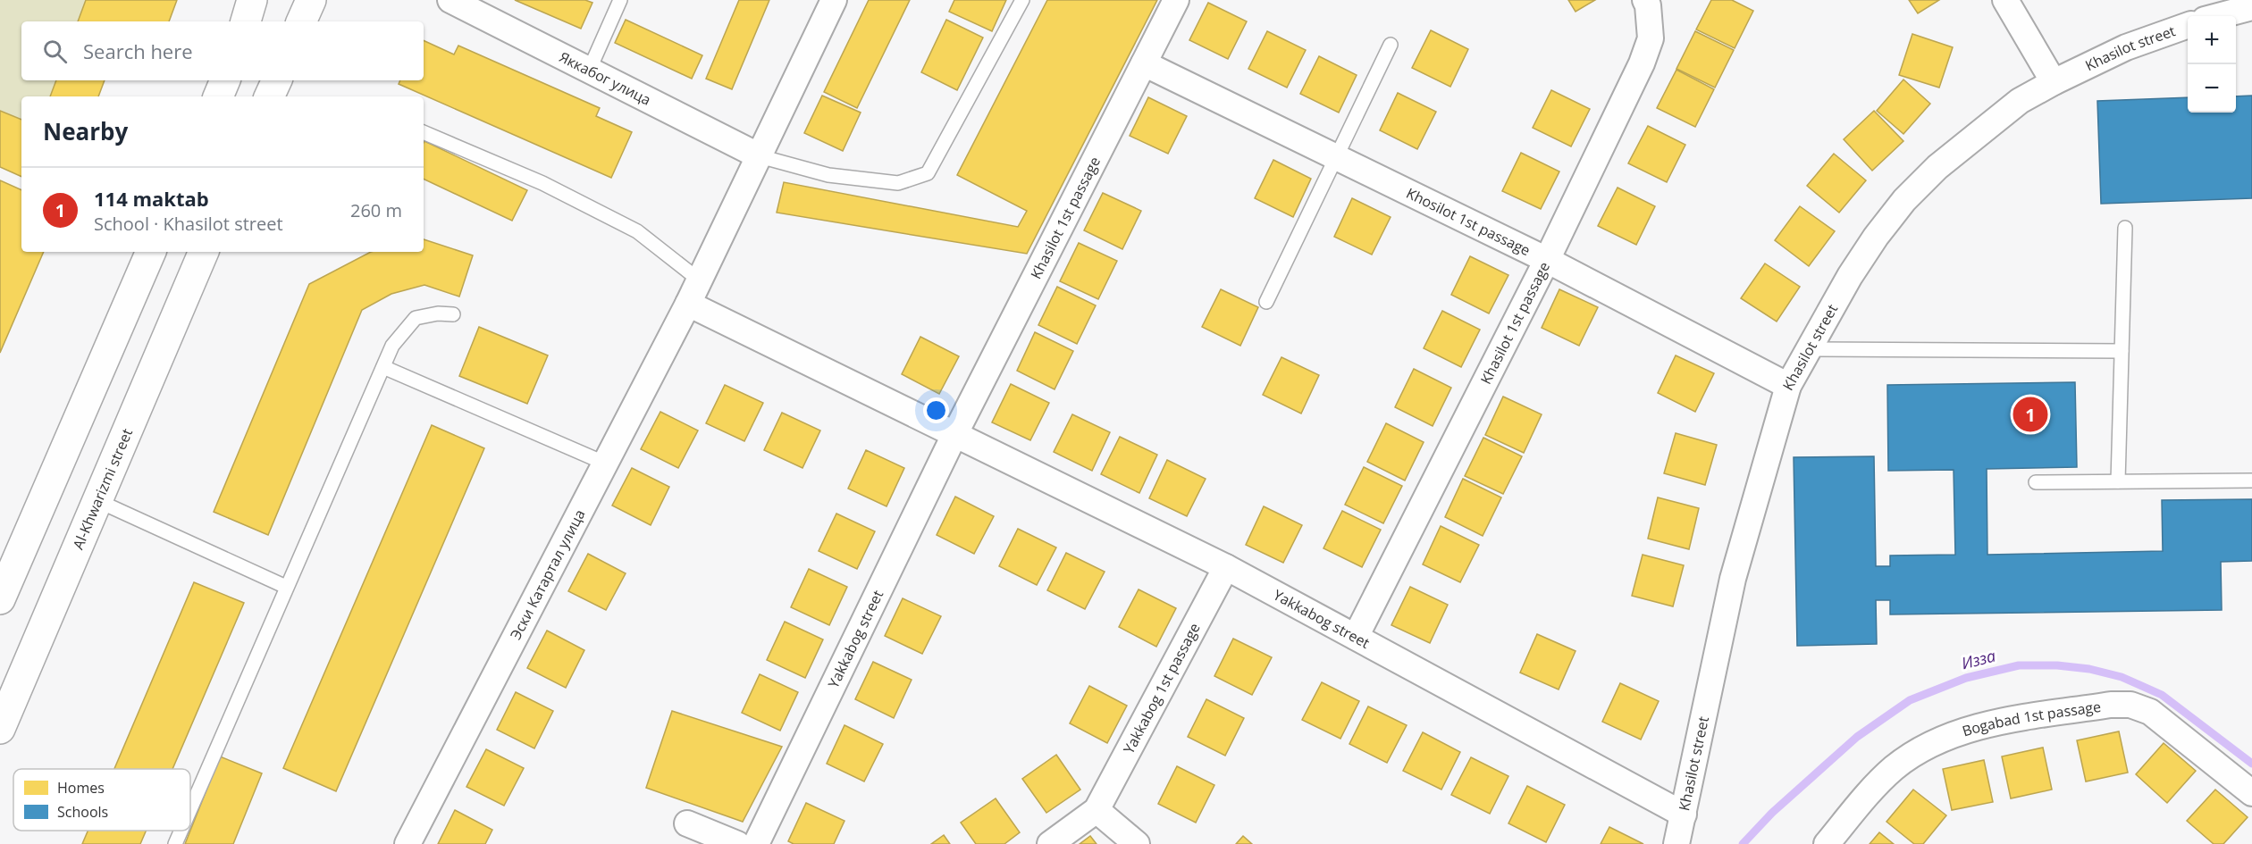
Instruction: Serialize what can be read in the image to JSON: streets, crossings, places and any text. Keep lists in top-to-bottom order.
{
  "streets": {
    "main road": ["Al-Khwarizmi street"],
    "street": [
      "Khasilot street",
      "Яккабог улица",
      "Khasilot 1st passage",
      "Khosilot 1st passage",
      "Эски Катартал улица",
      "Yakkabog street",
      "Yakkabog 1st passage",
      "Bogabad 1st passage"
    ]
  },
  "crossings": [
    ["Khasilot street", "Khosilot 1st passage"],
    ["Khasilot street", "Yakkabog street"],
    ["Яккабог улица", "Эски Катартал улица"],
    ["Khasilot 1st passage", "Khosilot 1st passage"],
    ["Khasilot 1st passage", "Yakkabog street"],
    ["Эски Катартал улица", "Yakkabog street"],
    ["Yakkabog street", "Yakkabog 1st passage"]
  ],
  "water": ["Изза"],
  "legend": ["Homes", "Schools"],
  "page": {
    "map_buttons": ["+", "−"],
    "search": "Search here",
    "heading": "Nearby",
    "list": [
      {
        "mark": "1",
        "name": "114 maktab",
        "note": "School · Khasilot street",
        "value": "260 m"
      }
    ],
    "pins": "1"
  }
}
